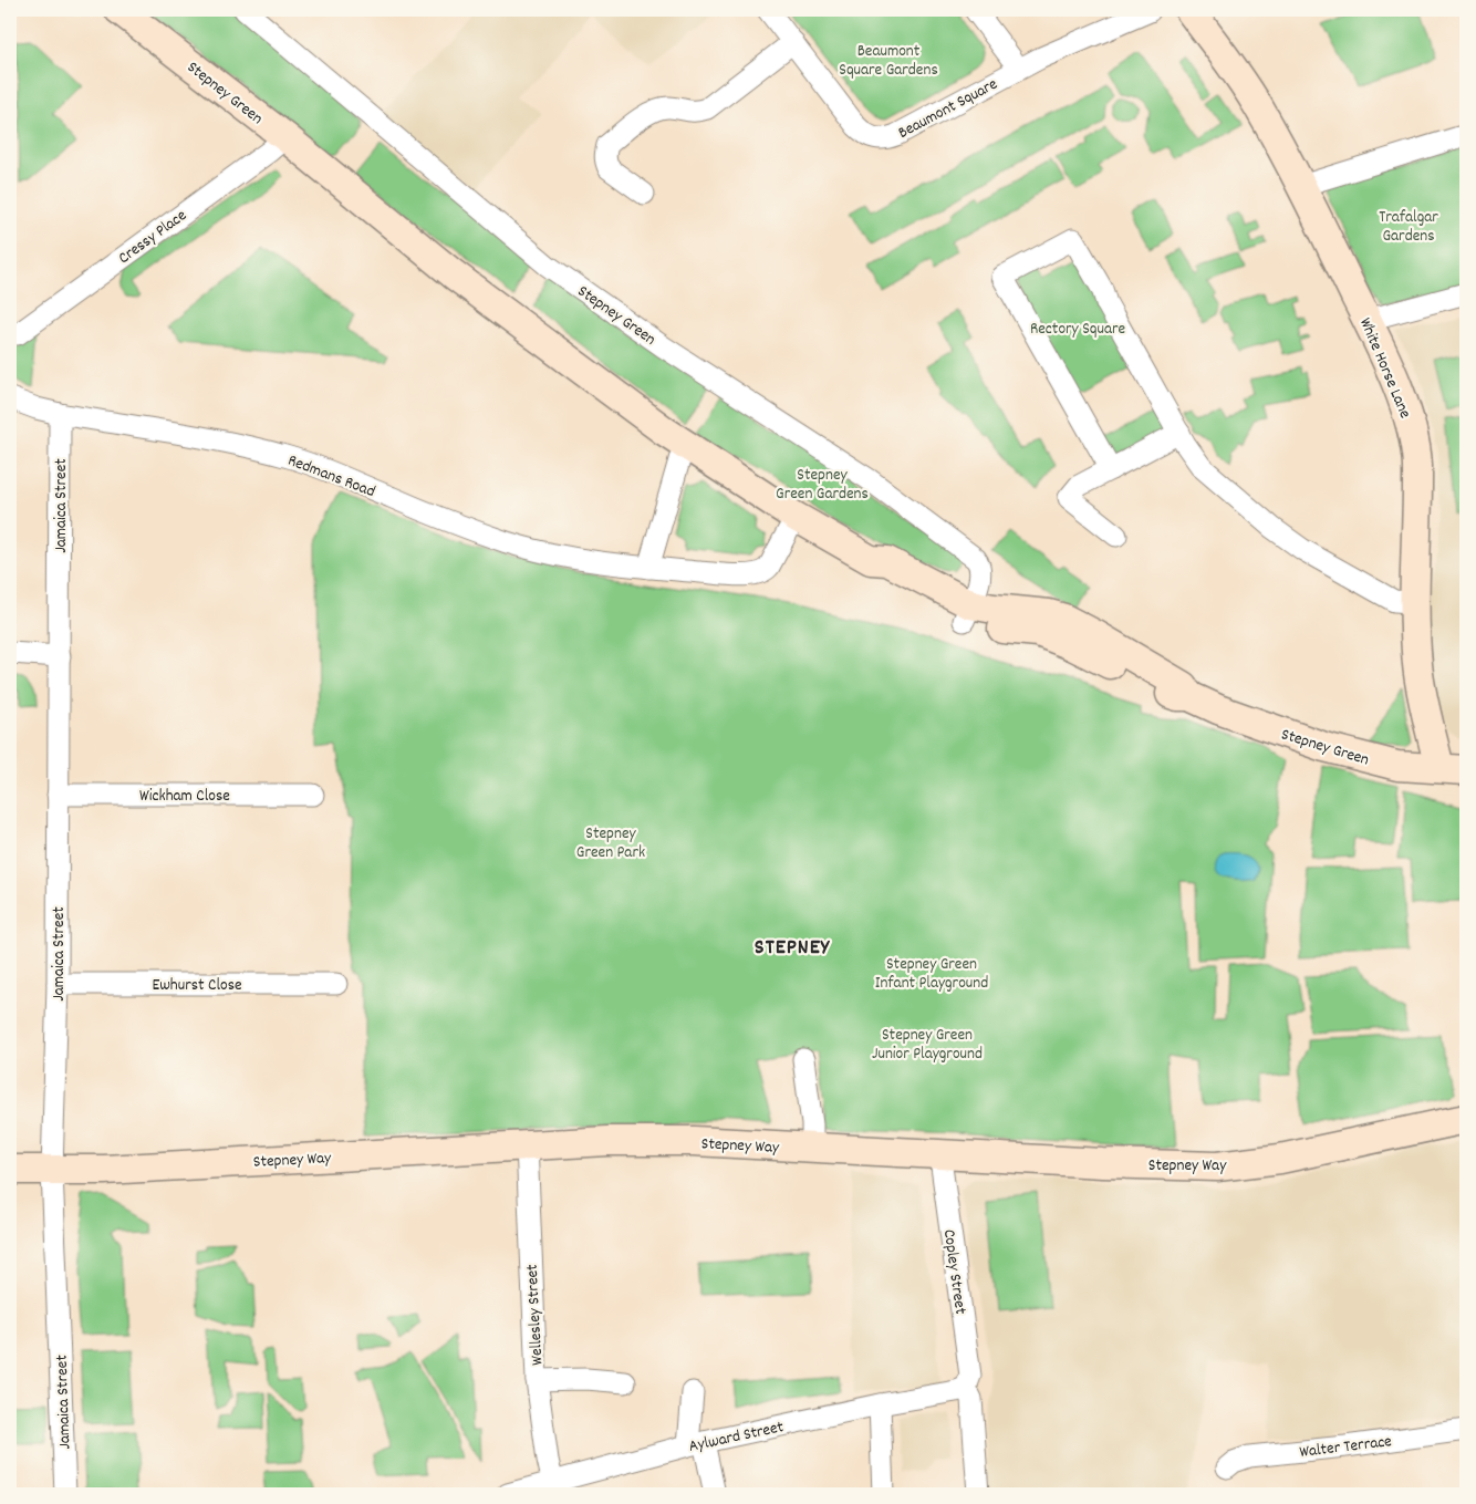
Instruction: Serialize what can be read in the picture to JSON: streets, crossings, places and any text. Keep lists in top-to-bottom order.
{
  "streets": {
    "street": [
      "Stepney Green",
      "Beaumont Square",
      "Cressy Place",
      "White Horse Lane",
      "Redmans Road",
      "Jamaica Street",
      "Wickham Close",
      "Ewhurst Close",
      "Stepney Way",
      "Copley Street",
      "Wellesley Street",
      "Aylward Street",
      "Walter Terrace"
    ]
  },
  "crossings": [
    ["Stepney Green", "Cressy Place"],
    ["Stepney Green", "White Horse Lane"],
    ["Stepney Green", "Redmans Road"],
    ["Redmans Road", "Jamaica Street"],
    ["Jamaica Street", "Wickham Close"],
    ["Jamaica Street", "Ewhurst Close"],
    ["Jamaica Street", "Stepney Way"],
    ["Stepney Way", "Copley Street"],
    ["Stepney Way", "Wellesley Street"],
    ["Copley Street", "Aylward Street"],
    ["Wellesley Street", "Aylward Street"]
  ],
  "districts": ["STEPNEY"],
  "parks": [
    "Beaumont Square Gardens",
    "Trafalgar Gardens",
    "Rectory Square",
    "Stepney Green Gardens",
    "Stepney Green Park",
    "Stepney Green Infant Playground",
    "Stepney Green Junior Playground"
  ]
}
